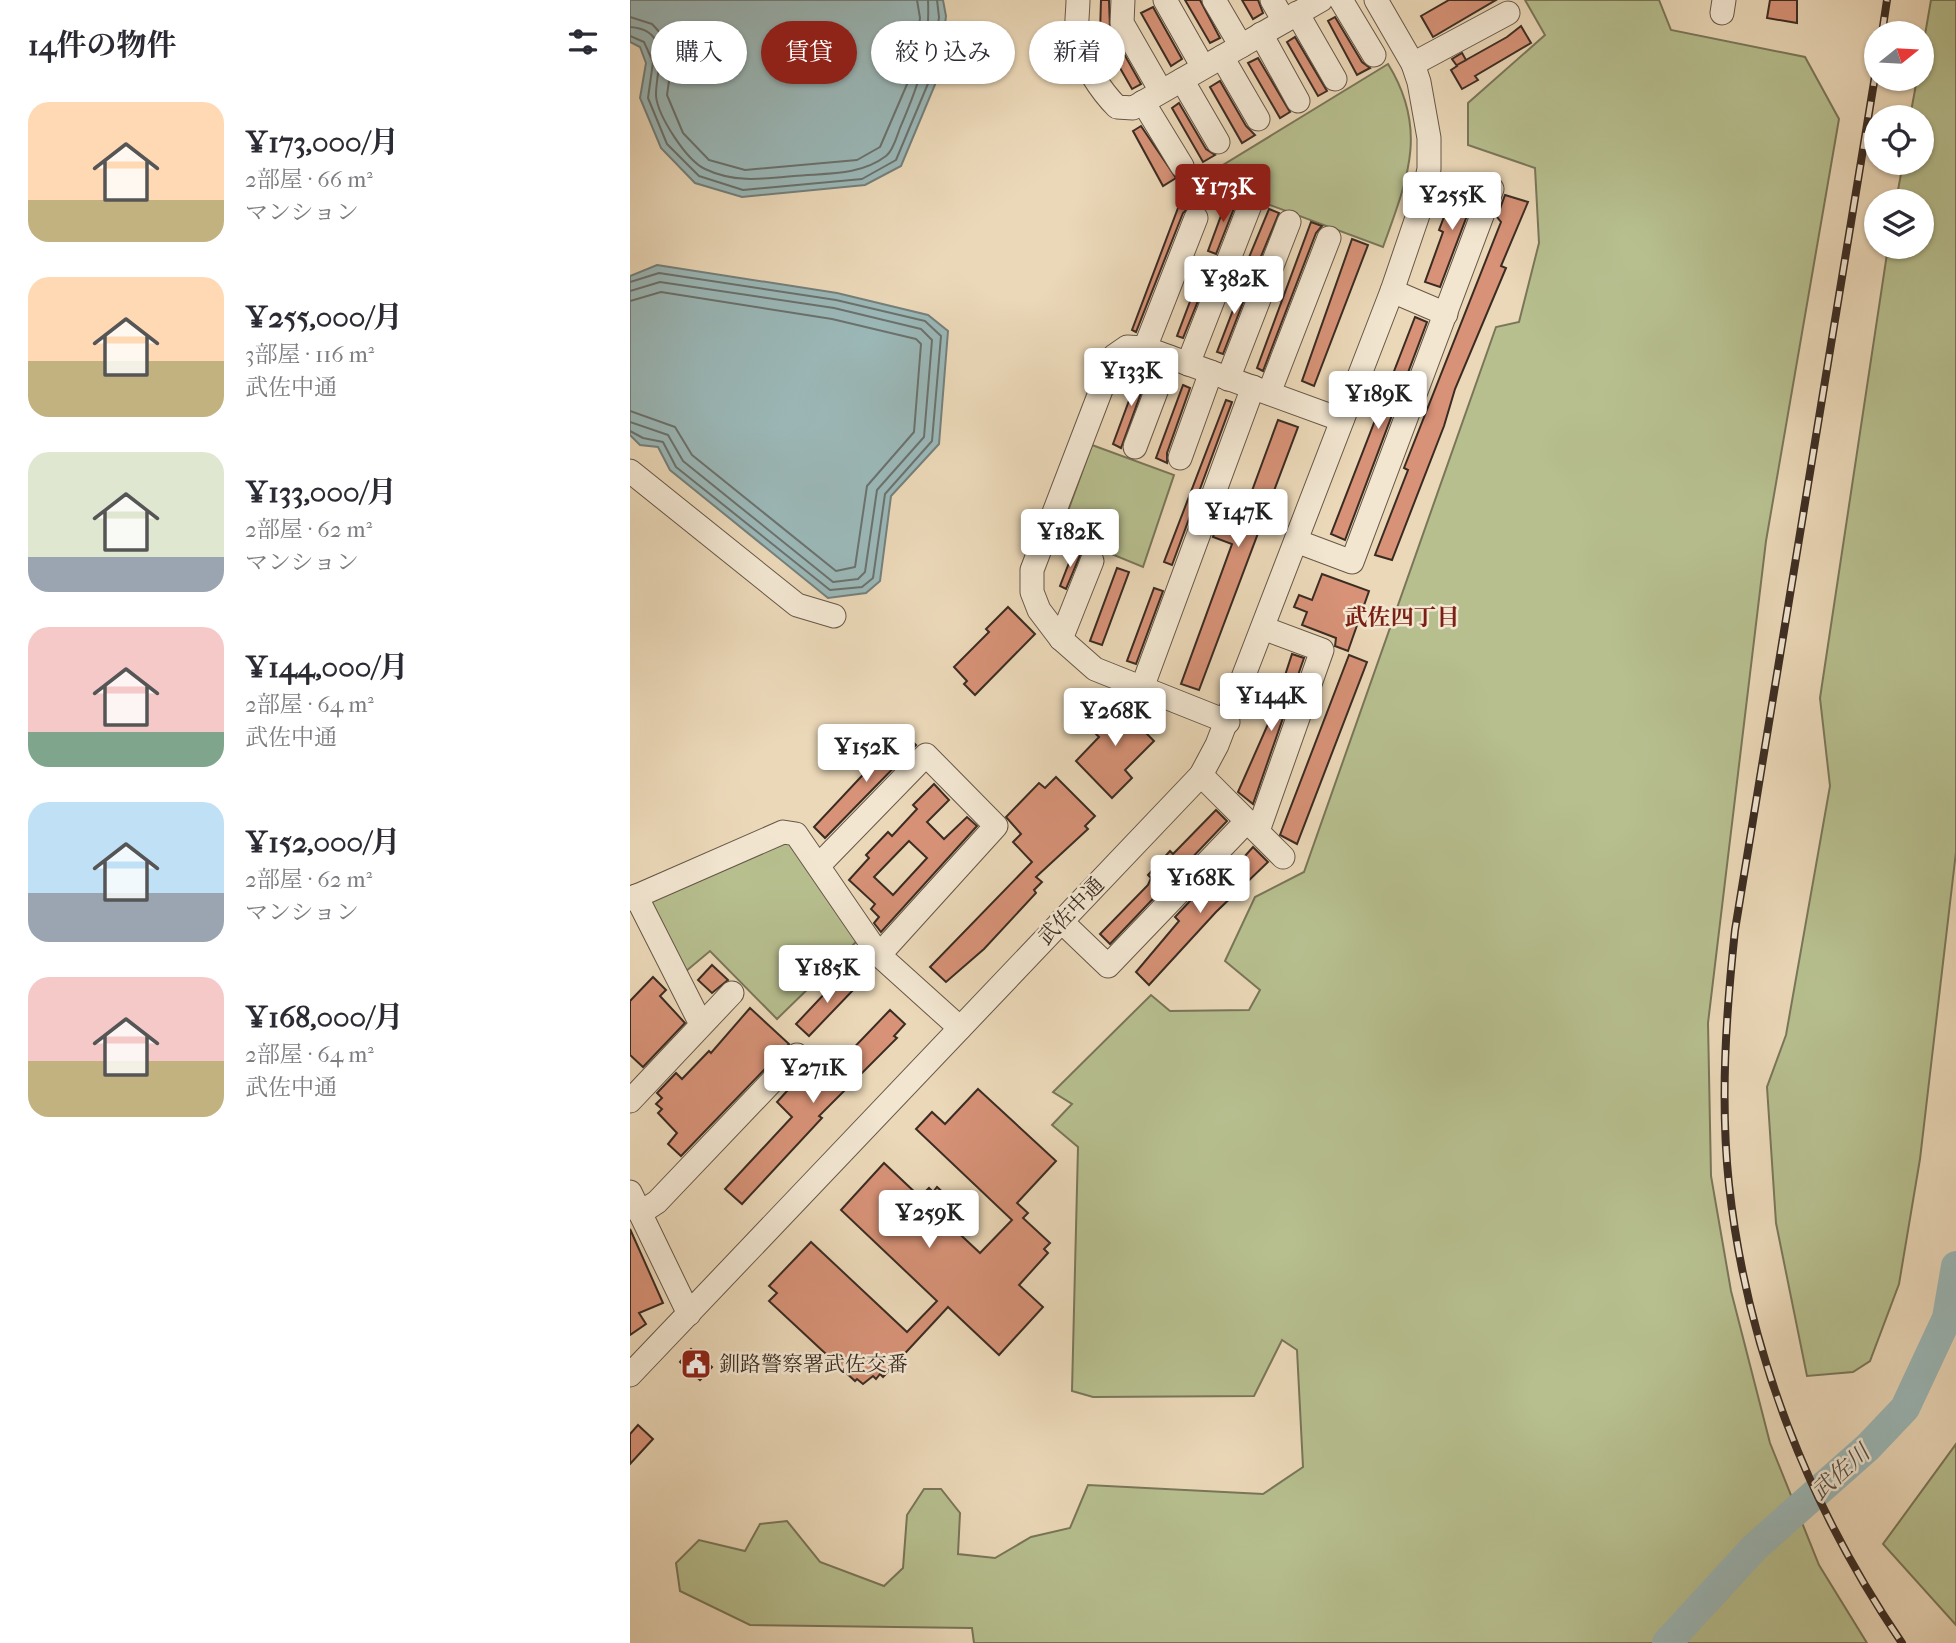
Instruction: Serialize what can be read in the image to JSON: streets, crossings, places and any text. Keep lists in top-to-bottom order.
{
  "streets": {
    "street": ["武佐中通"]
  },
  "districts": ["武佐四丁目"],
  "water": ["武佐川"],
  "places": {
    "public building": ["釧路警察署武佐交番"]
  },
  "north": "right",
  "page": {
    "heading": "14件の物件",
    "chip": [
      "購入",
      "賃貸",
      "絞り込み",
      "新着"
    ],
    "list": [
      {
        "name": "¥173,000/月",
        "note": "2部屋 · 66 m² · マンション"
      },
      {
        "name": "¥255,000/月",
        "note": "3部屋 · 116 m² · 武佐中通"
      },
      {
        "name": "¥133,000/月",
        "note": "2部屋 · 62 m² · マンション"
      },
      {
        "name": "¥144,000/月",
        "note": "2部屋 · 64 m² · 武佐中通"
      },
      {
        "name": "¥152,000/月",
        "note": "2部屋 · 62 m² · マンション"
      },
      {
        "name": "¥168,000/月",
        "note": "2部屋 · 64 m² · 武佐中通"
      }
    ],
    "price": [
      "¥173K",
      "¥255K",
      "¥382K",
      "¥133K",
      "¥189K",
      "¥147K",
      "¥182K",
      "¥144K",
      "¥268K",
      "¥152K",
      "¥168K",
      "¥185K",
      "¥271K",
      "¥259K"
    ]
  }
}
